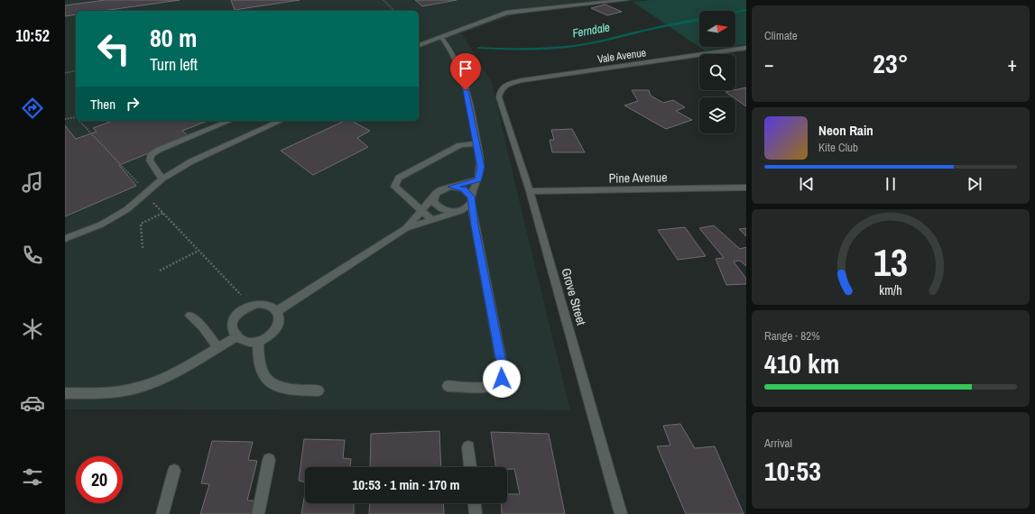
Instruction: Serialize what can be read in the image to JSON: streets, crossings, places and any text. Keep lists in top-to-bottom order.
{
  "streets": {
    "street": ["Vale Avenue", "Pine Avenue", "Grove Street"]
  },
  "crossings": [
    ["Vale Avenue", "Grove Street"],
    ["Pine Avenue", "Grove Street"]
  ],
  "water": ["Ferndale"],
  "north": "right",
  "page": {
    "tabs": "10:52",
    "tile": [
      "Climate",
      ["Range · 82%", "410 km"],
      ["Arrival", "10:53"]
    ],
    "turn": ["80 m", "Turn left"],
    "heat": ["−", "23°", "+"],
    "then": "Then",
    "song": ["Neon Rain", "Kite Club"],
    "limit": "20",
    "trip": "10:53 · 1 min · 170 m",
    "gauge": ["13", "km/h"]
  }
}
